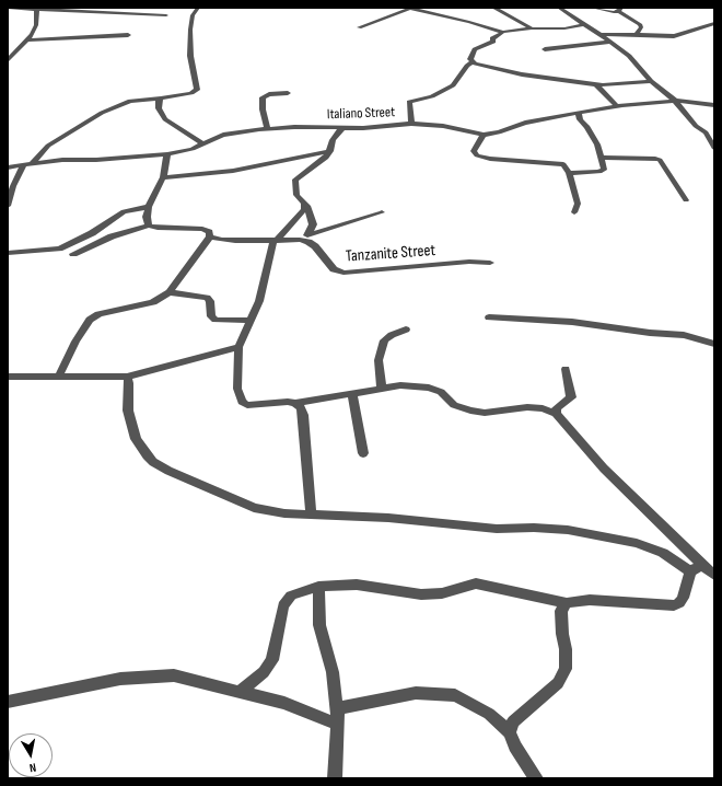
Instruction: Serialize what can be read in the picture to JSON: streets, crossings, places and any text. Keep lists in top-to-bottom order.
{
  "streets": {
    "street": ["Italiano Street", "Tanzanite Street"]
  },
  "north": "bottom"
}
